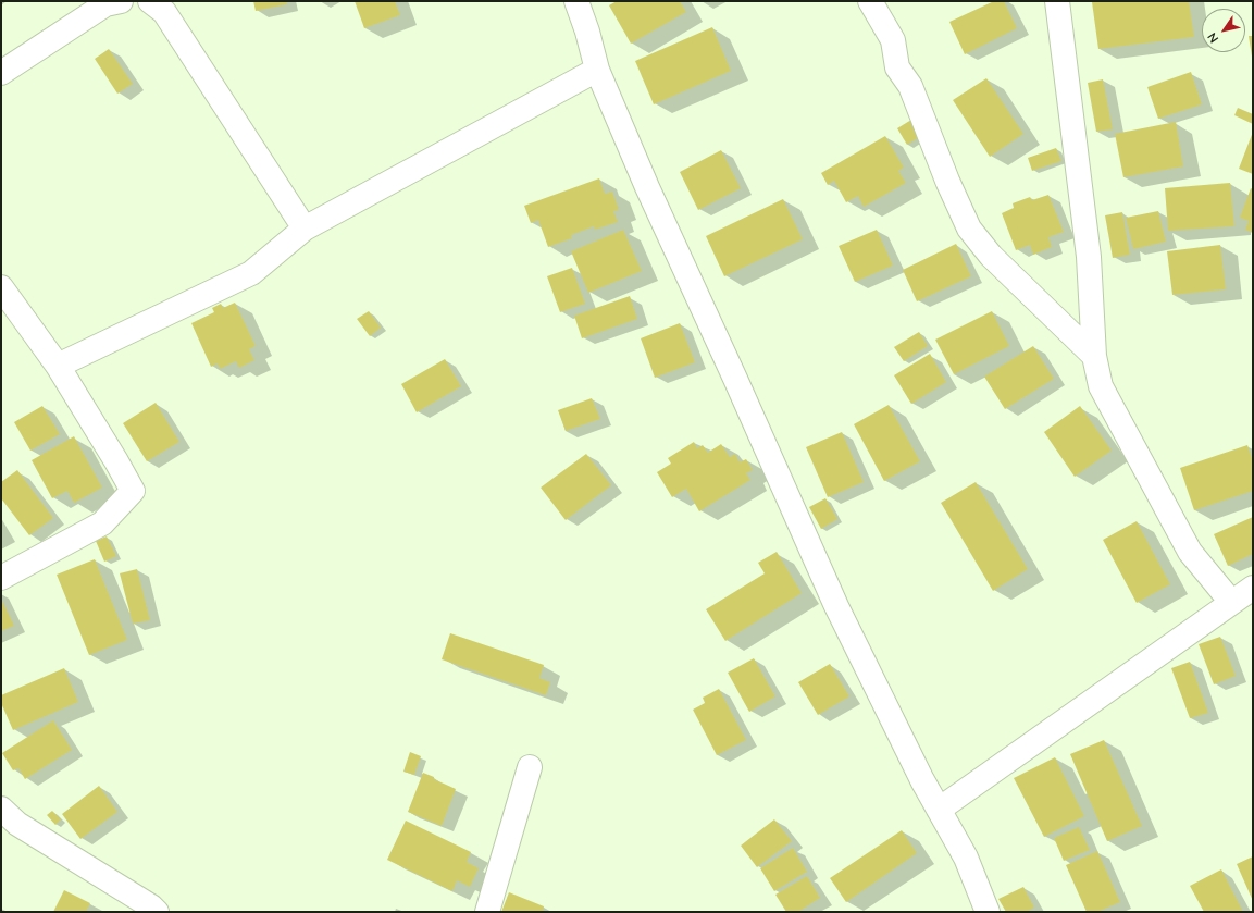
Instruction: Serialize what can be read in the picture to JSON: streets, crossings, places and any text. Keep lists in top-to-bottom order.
{
  "north": "bottom left"
}
